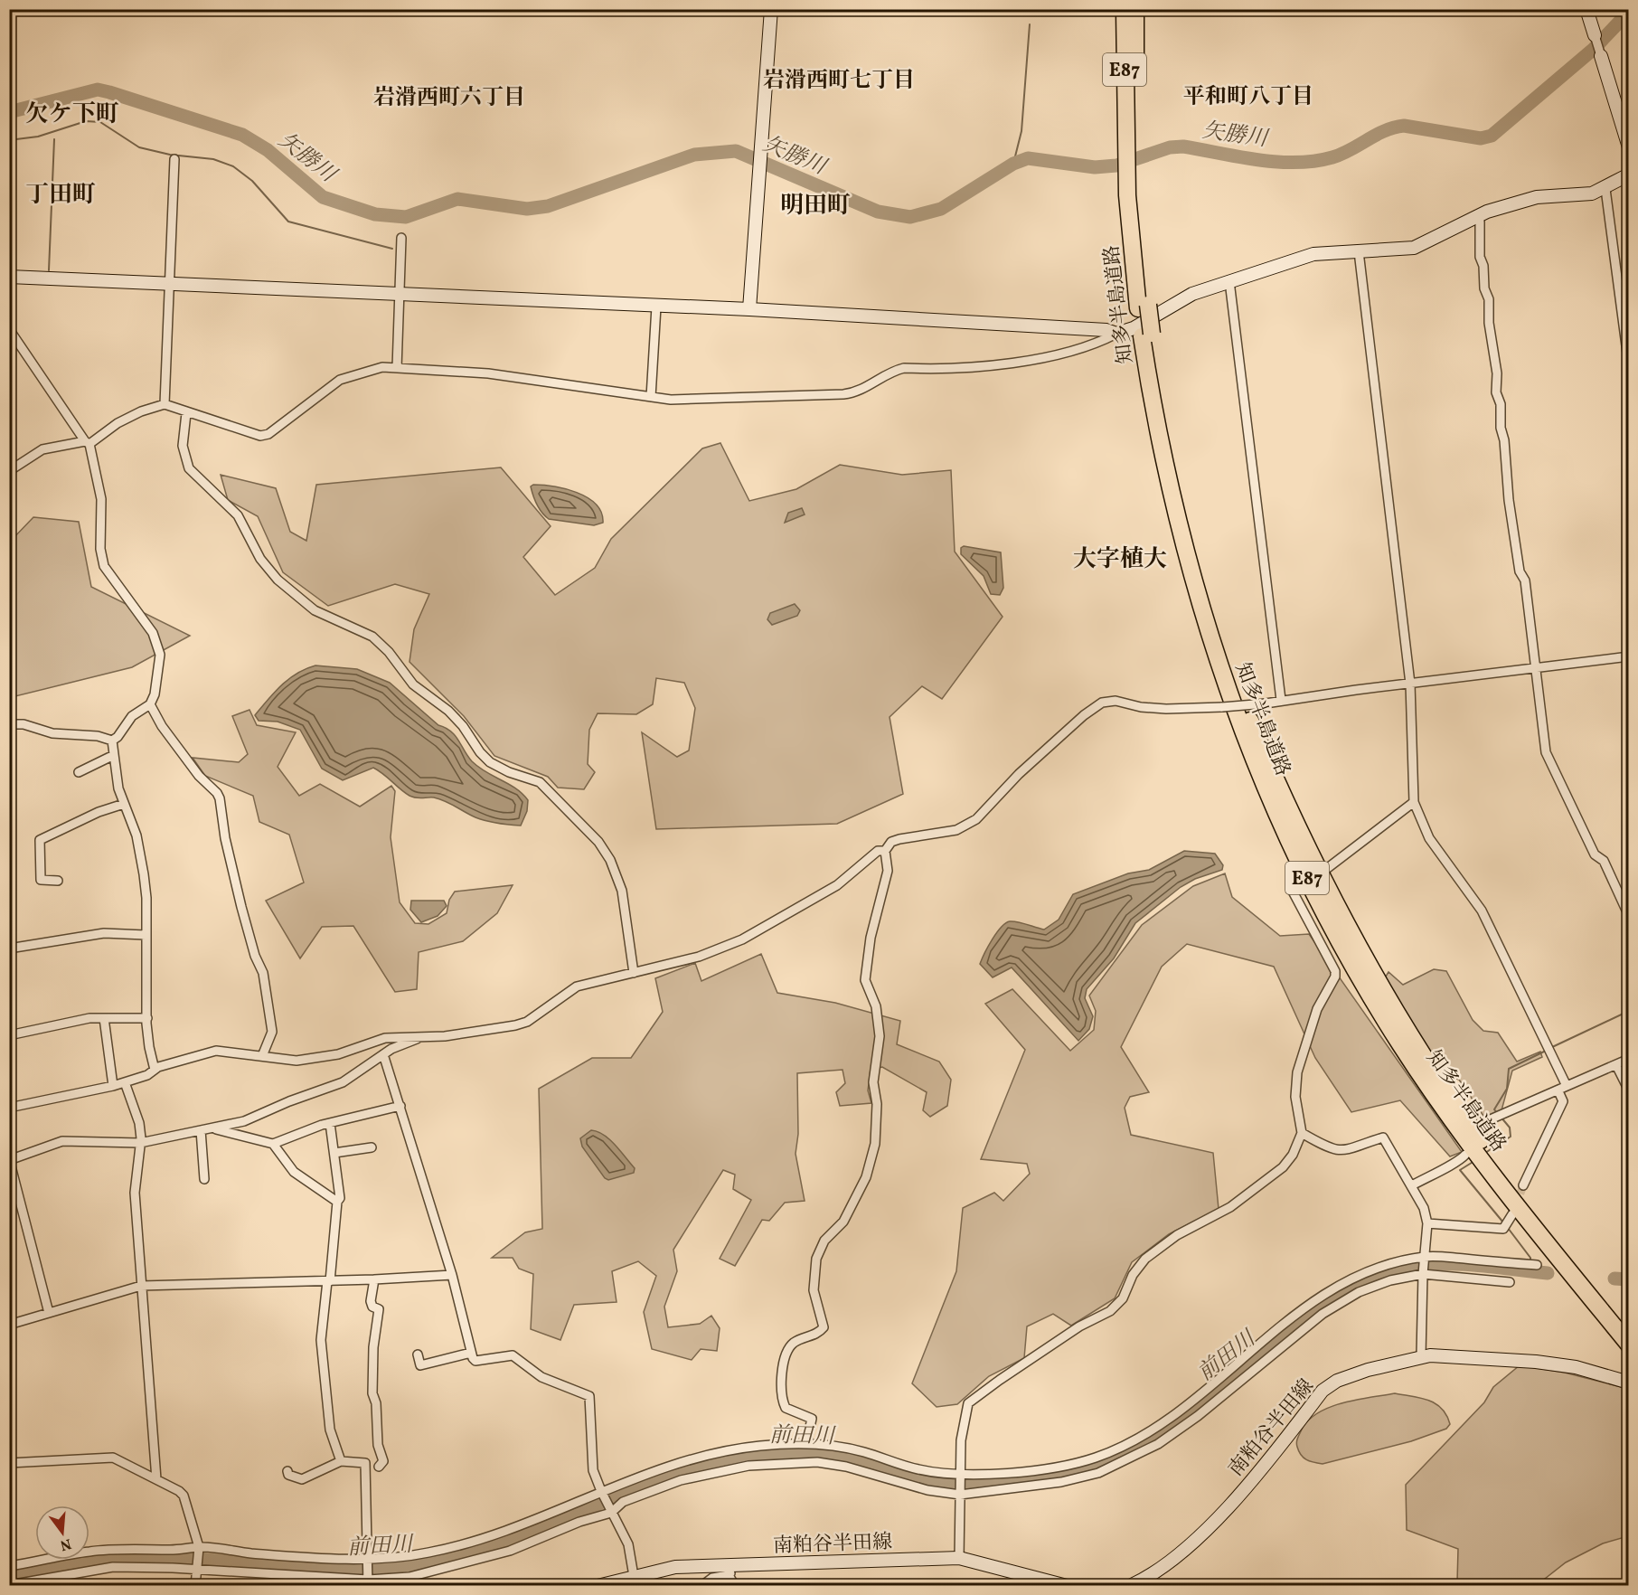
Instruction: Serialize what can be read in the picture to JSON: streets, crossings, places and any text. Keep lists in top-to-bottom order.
{
  "streets": {
    "highway": ["E87", "知多半島道路"],
    "street": ["南粕谷半田線"]
  },
  "districts": [
    "岩滑西町七丁目",
    "平和町八丁目",
    "岩滑西町六丁目",
    "欠ケ下町",
    "丁田町",
    "明田町",
    "大字植大"
  ],
  "water": ["矢勝川", "前田川"],
  "north": "bottom"
}
